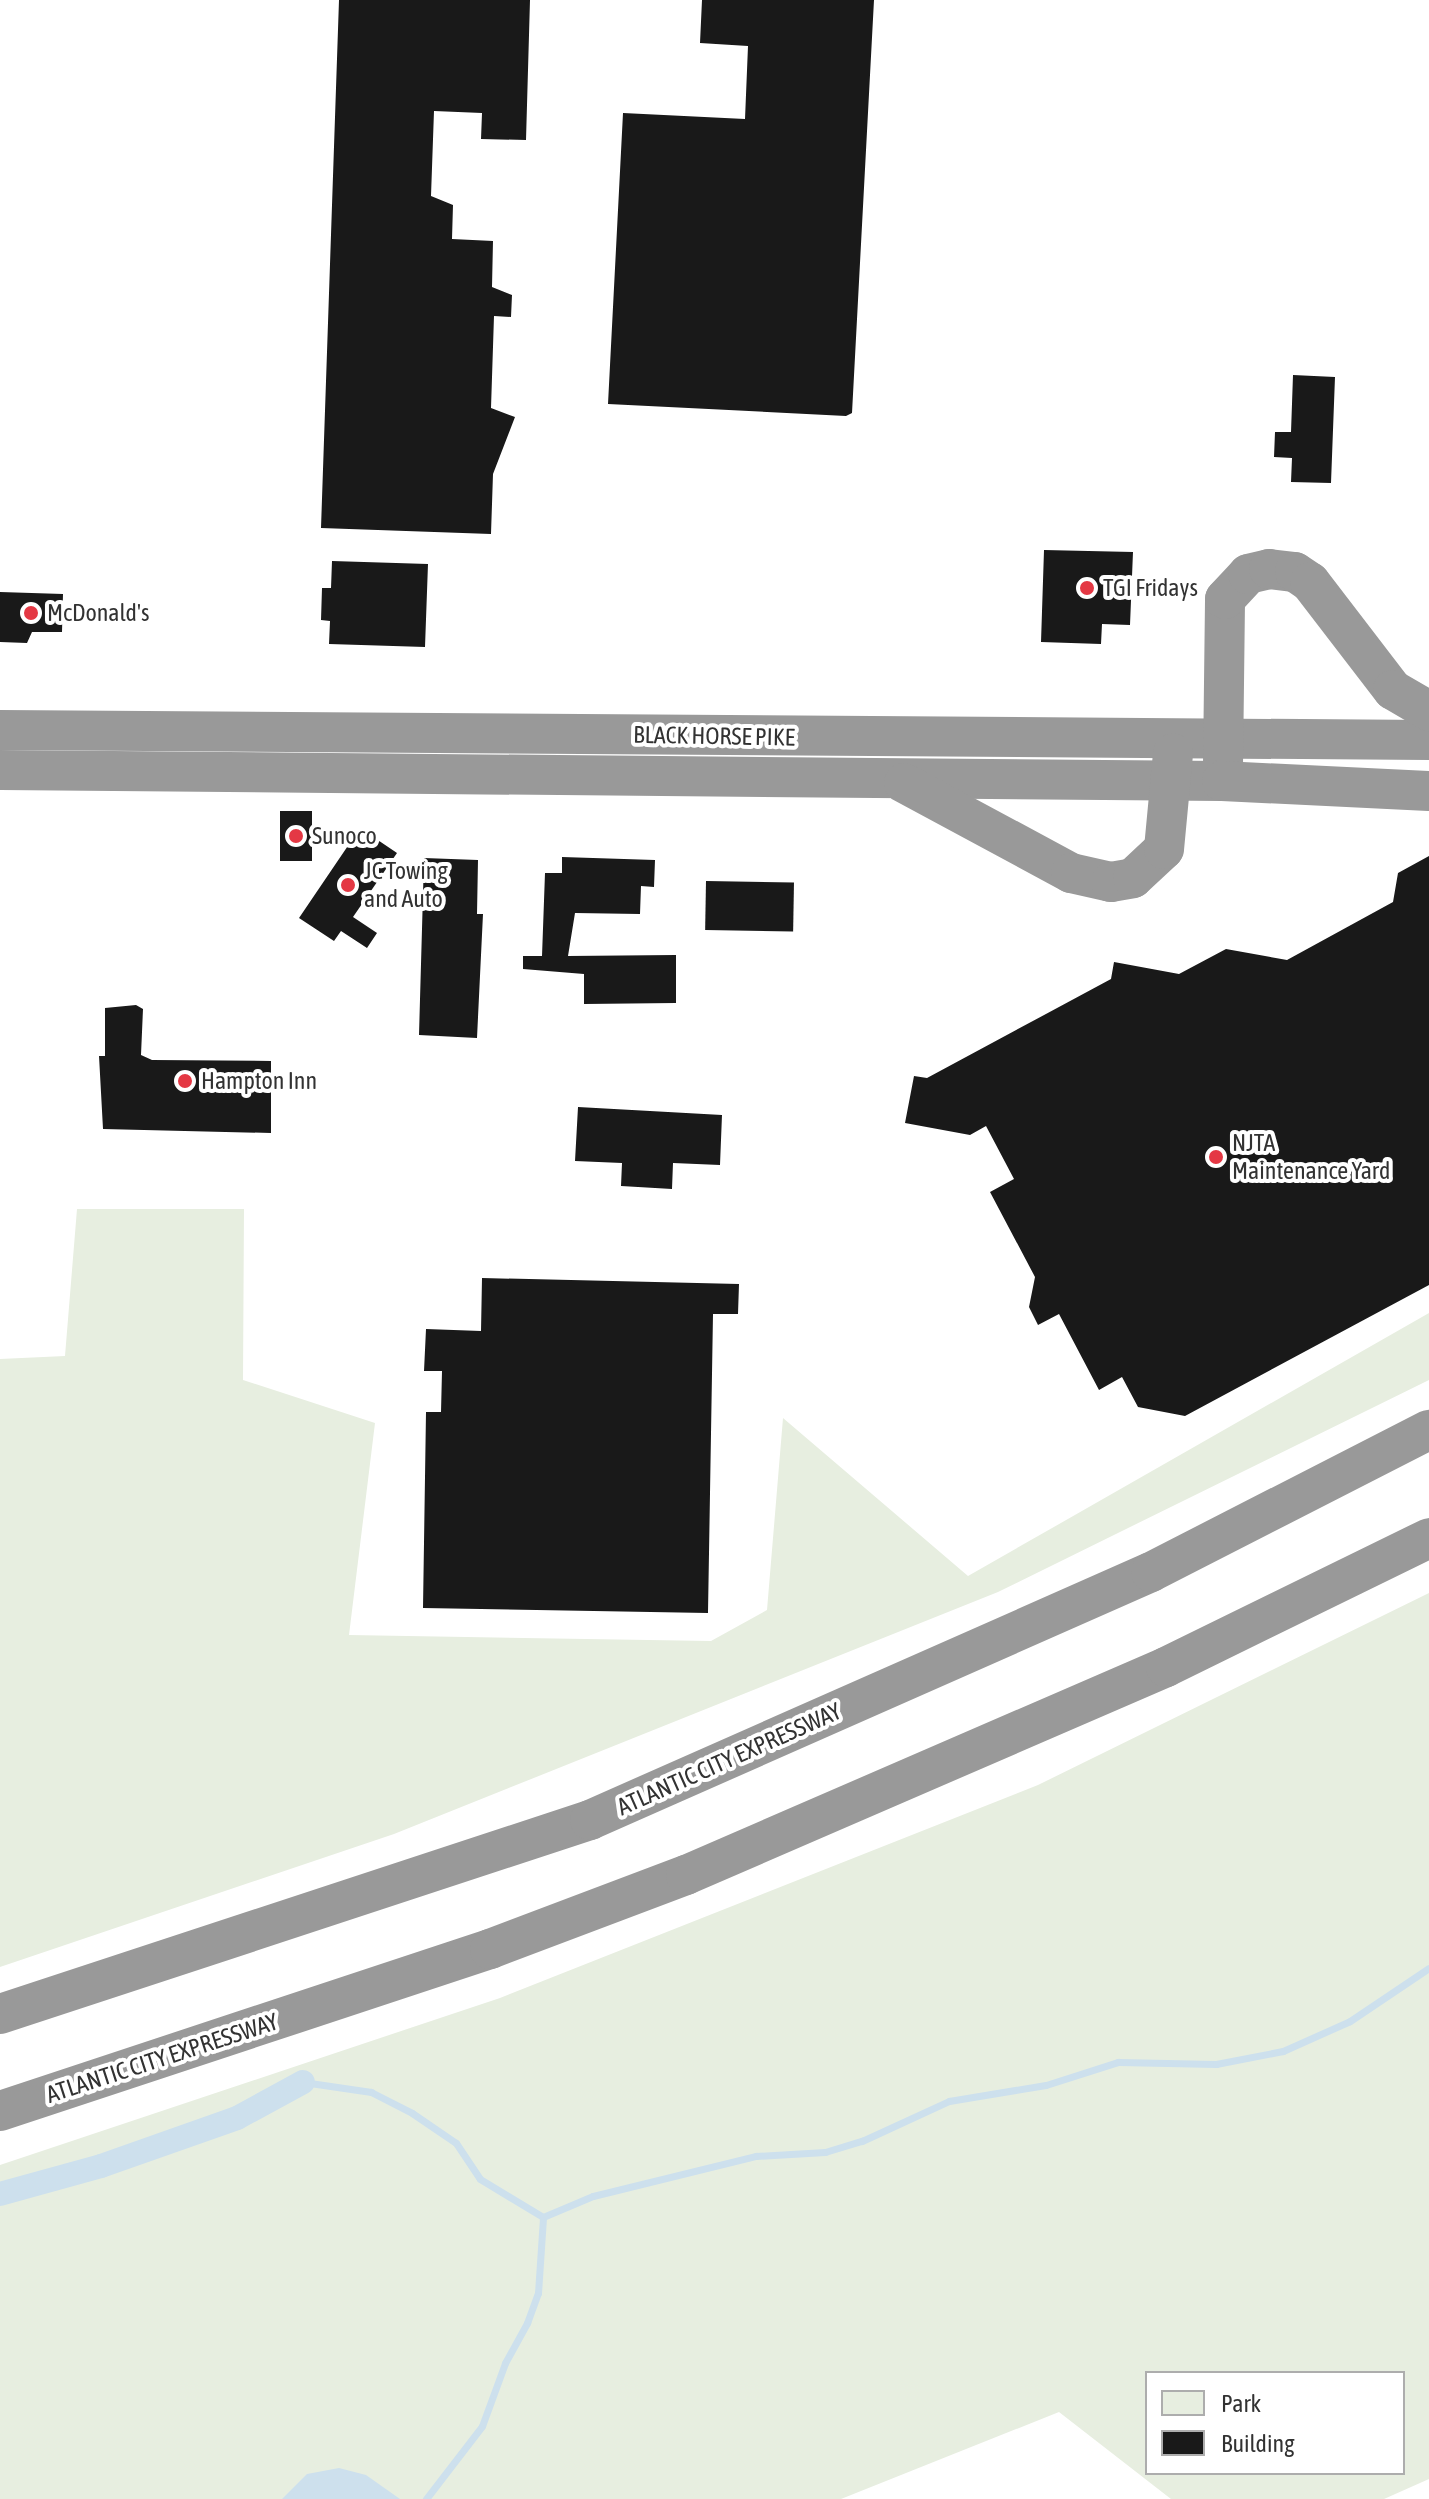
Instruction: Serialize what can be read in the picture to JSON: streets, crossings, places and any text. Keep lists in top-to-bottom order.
{
  "streets": {
    "highway": ["BLACK HORSE PIKE", "ATLANTIC CITY EXPRESSWAY"]
  },
  "places": [
    "TGI Fridays",
    "McDonald's",
    "Sunoco",
    "JC Towing and Auto",
    "Hampton Inn",
    "NJTA Maintenance Yard"
  ],
  "legend": ["Park", "Building"]
}
